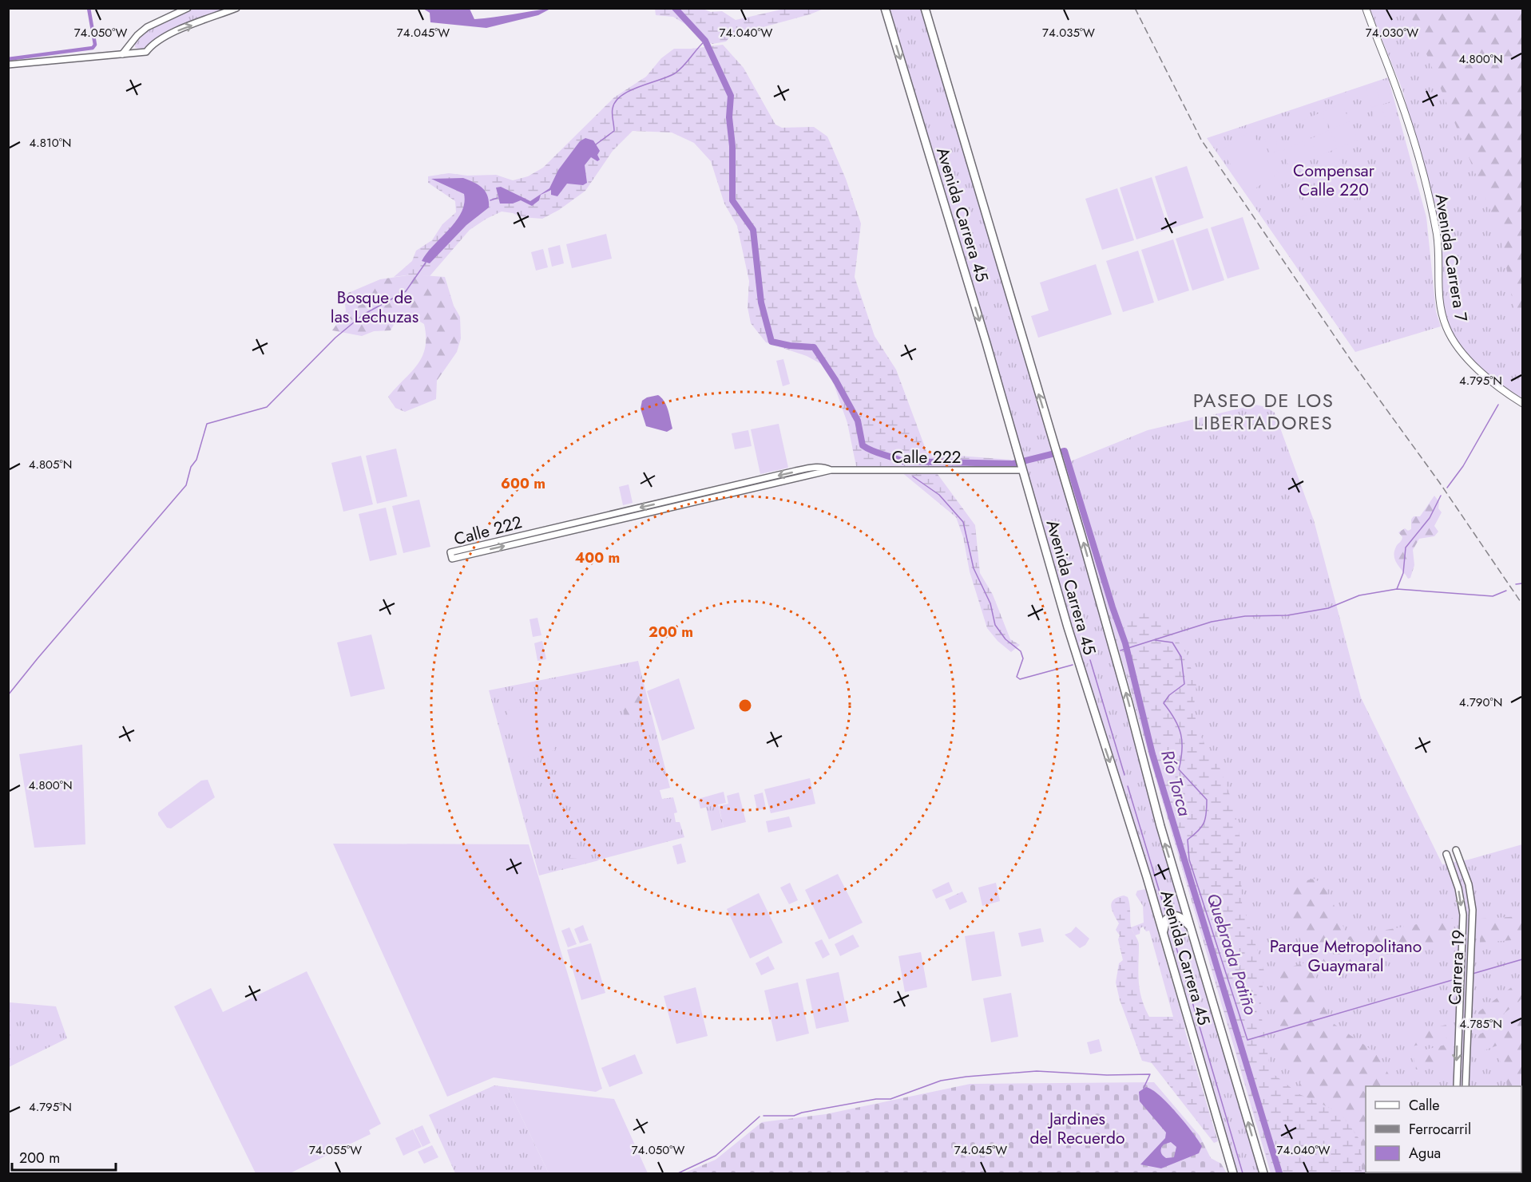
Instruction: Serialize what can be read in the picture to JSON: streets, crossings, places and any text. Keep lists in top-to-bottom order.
{
  "streets": {
    "highway": ["Avenida Carrera 45"],
    "main road": ["Avenida Carrera 7"],
    "street": ["Calle 222", "Carrera 19"]
  },
  "crossings": [
    ["Avenida Carrera 45", "Calle 222"]
  ],
  "districts": ["PASEO DE LOS LIBERTADORES"],
  "water": ["Río Torca", "Quebrada Patiño"],
  "parks": [
    "Compensar Calle 220",
    "Bosque de las Lechuzas",
    "Parque Metropolitano Guaymaral",
    "Jardines del Recuerdo"
  ],
  "legend": ["Calle", "Ferrocarril", "Agua"],
  "scale_bar": "200 m",
  "coordinates": [
    "74.050°W",
    "74.045°W",
    "74.040°W",
    "74.030°W",
    "74.035°W",
    "4.800°N",
    "4.810°N",
    "4.795°N",
    "4.805°N",
    "4.790°N",
    "4.785°N",
    "74.055°W"
  ],
  "rings": ["600 m", "400 m", "200 m"]
}
